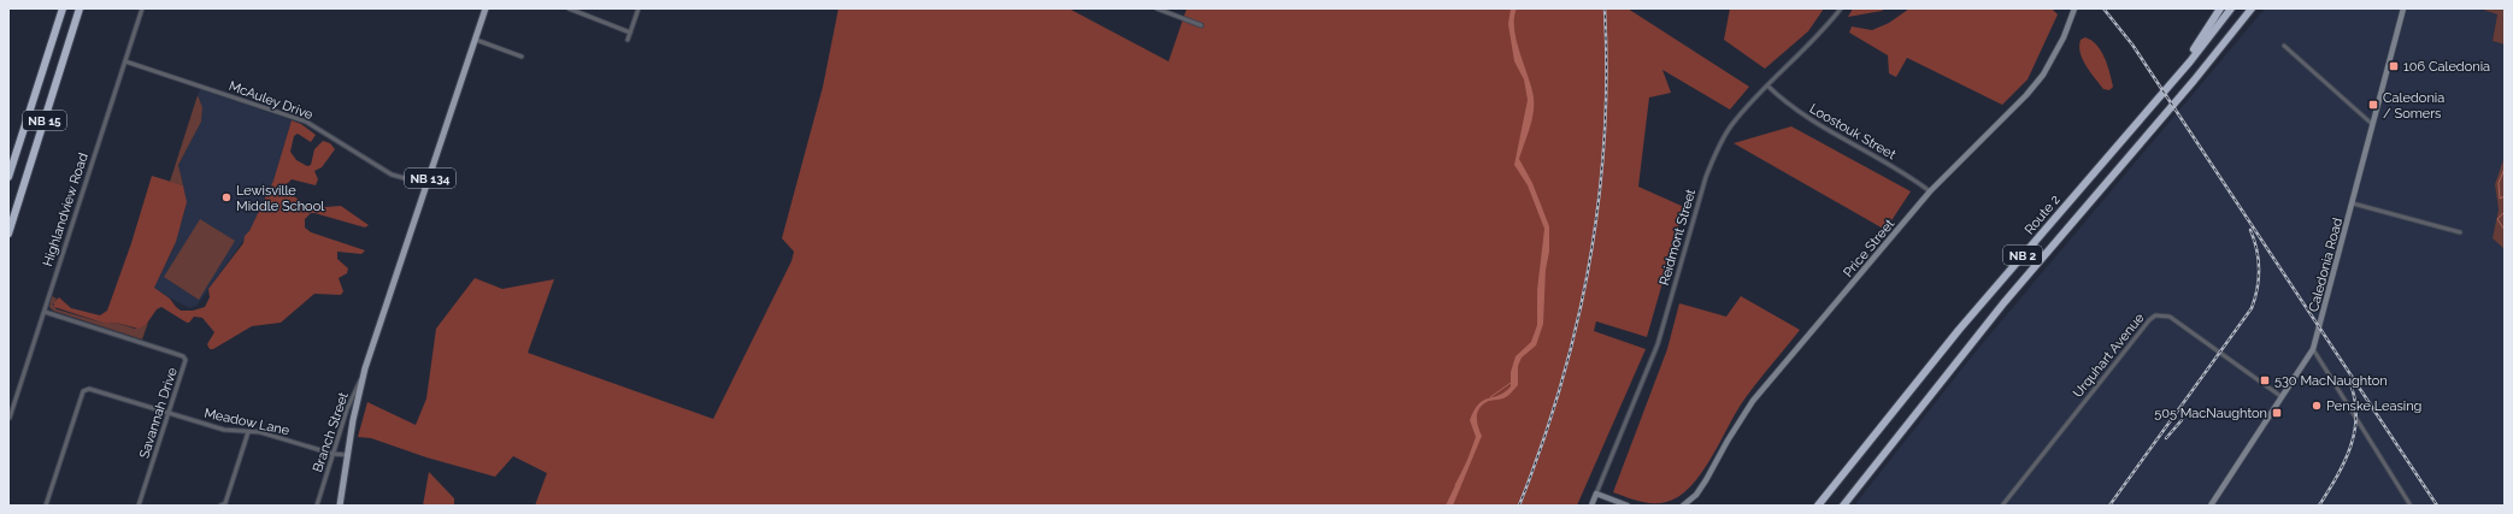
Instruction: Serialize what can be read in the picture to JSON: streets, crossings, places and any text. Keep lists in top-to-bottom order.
{
  "streets": {
    "highway": ["NB 15", "Route 2", "NB 2"],
    "main road": ["NB 134"],
    "street": [
      "McAuley Drive",
      "Loostouk Street",
      "Highlandview Road",
      "Reidmont Street",
      "Price Street",
      "Caledonia Road",
      "Urquhart Avenue",
      "Savannah Drive",
      "Meadow Lane",
      "Branch Street"
    ]
  },
  "crossings": [
    ["McAuley Drive", "NB 134"],
    ["McAuley Drive", "Highlandview Road"],
    ["Loostouk Street", "Reidmont Street"],
    ["Loostouk Street", "Price Street"],
    ["NB 134", "Meadow Lane"],
    ["NB 134", "Branch Street"],
    ["Highlandview Road", "Savannah Drive"],
    ["Caledonia Road", "Urquhart Avenue"],
    ["Savannah Drive", "Meadow Lane"],
    ["Meadow Lane", "Branch Street"]
  ],
  "places": {
    "transit": [
      "106 Caledonia",
      "Caledonia / Somers",
      "530 MacNaughton",
      "505 MacNaughton"
    ],
    "other": ["Lewisville Middle School", "Penske Leasing"]
  }
}
